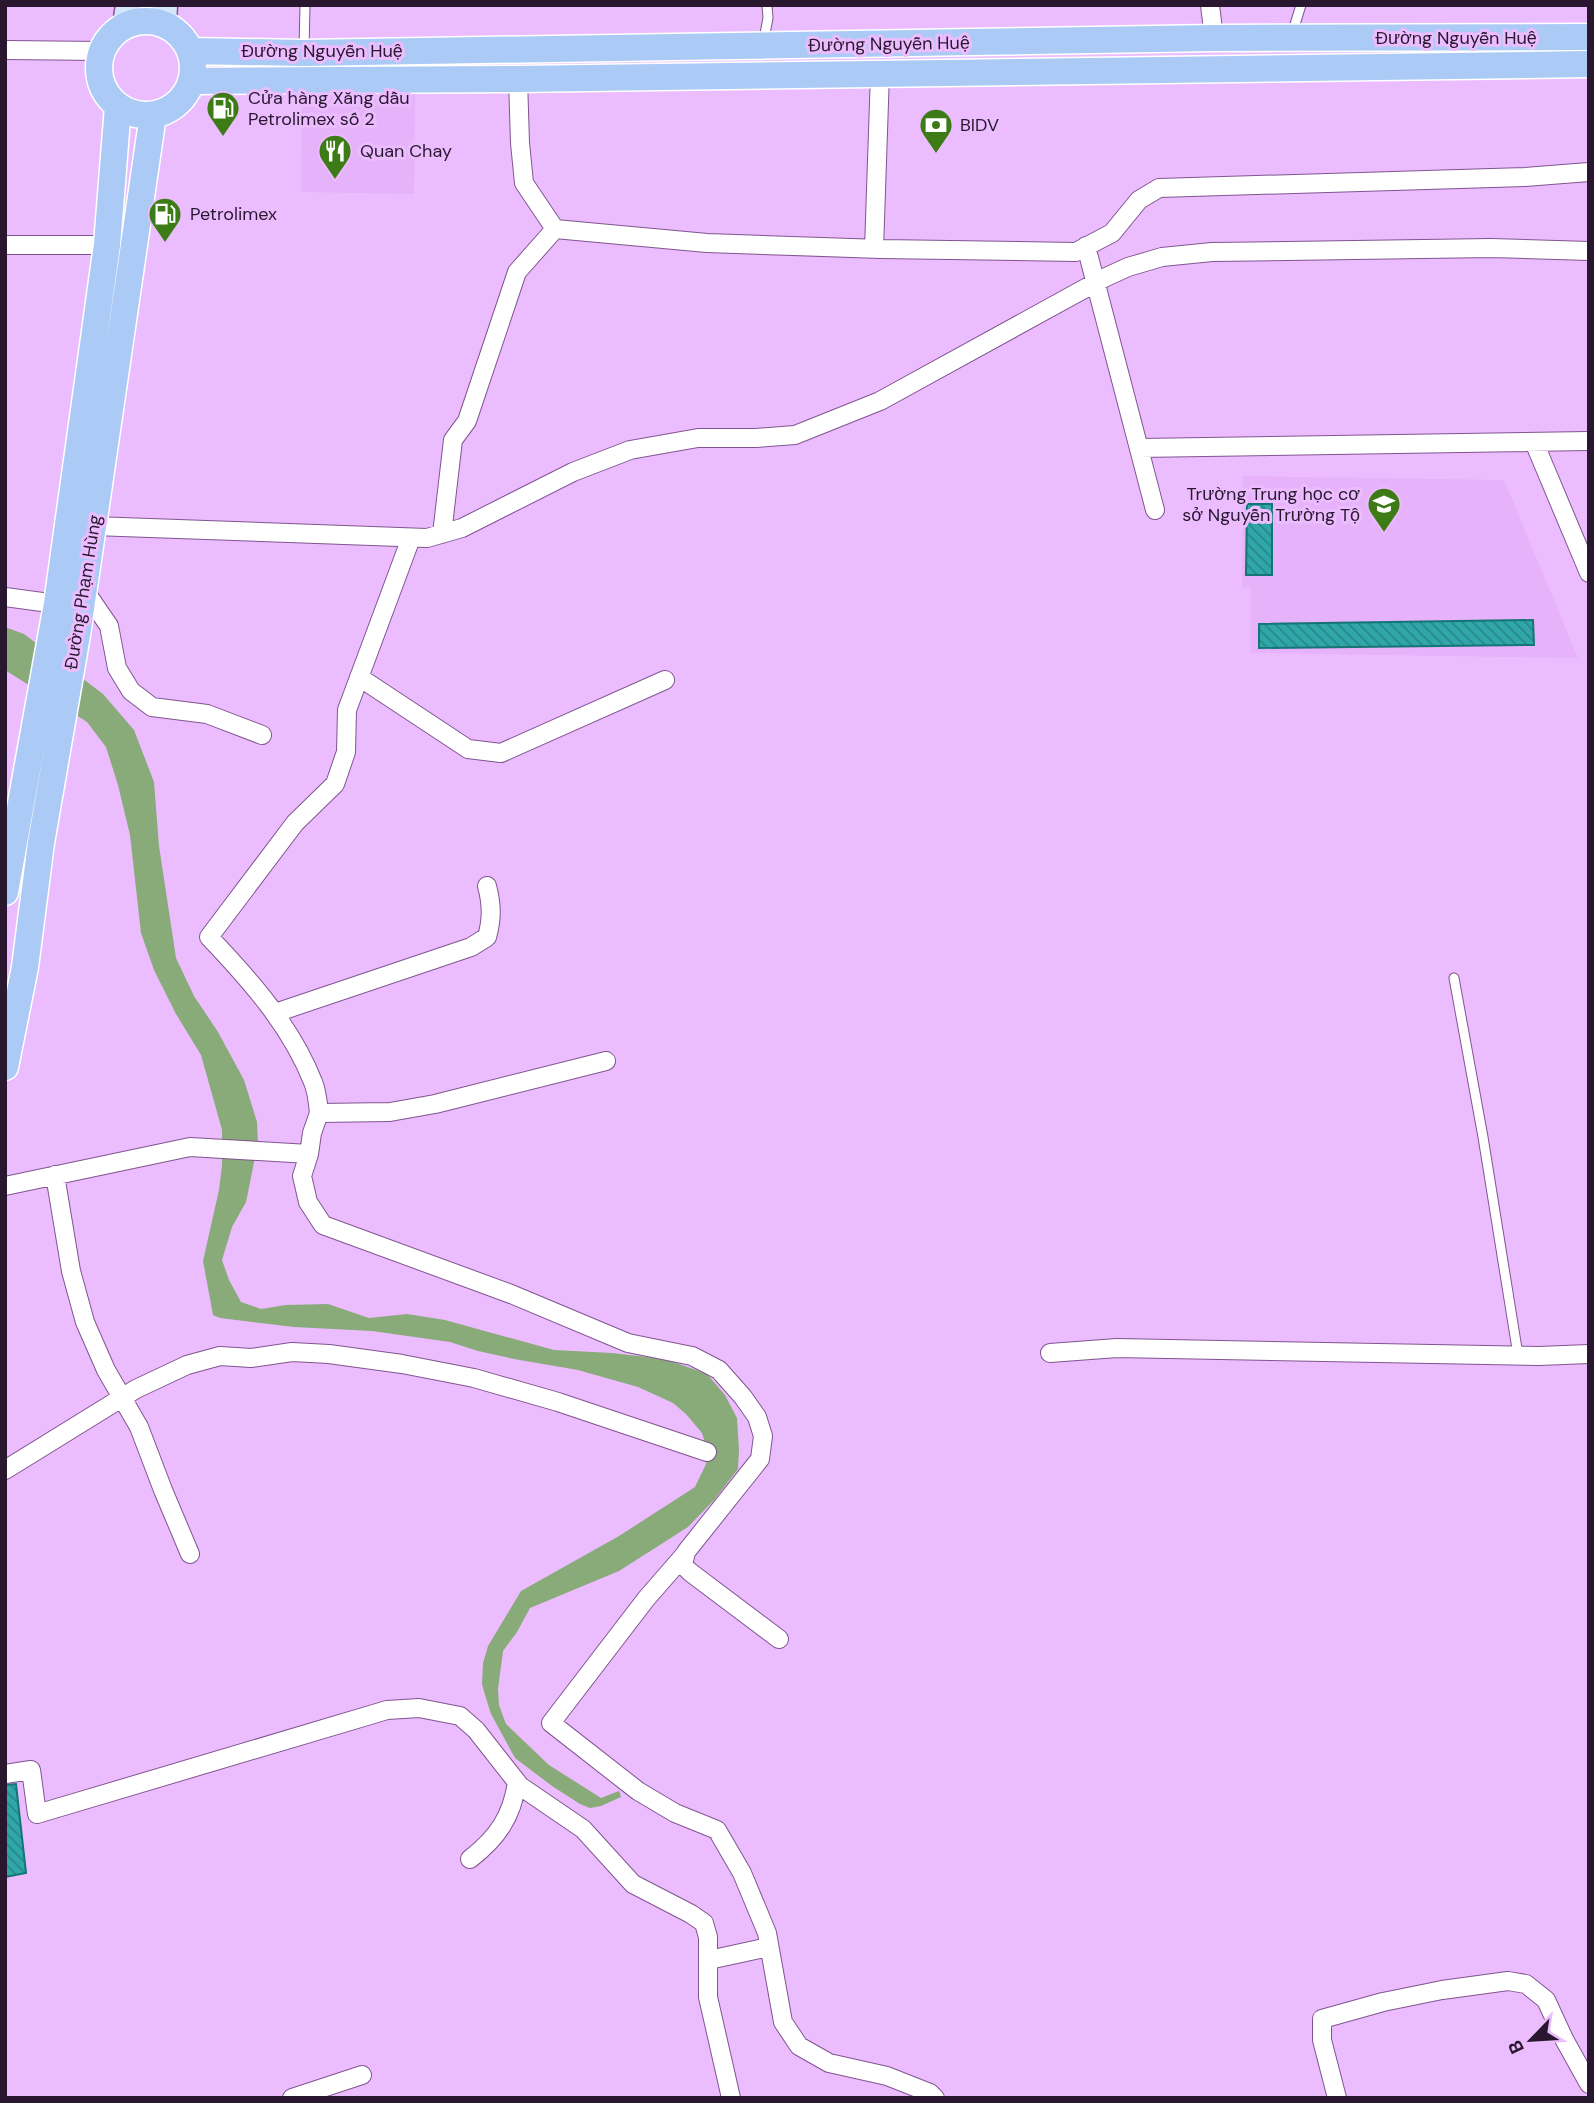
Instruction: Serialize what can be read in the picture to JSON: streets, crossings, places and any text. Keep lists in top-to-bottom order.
{
  "streets": {
    "main road": ["Đường Nguyễn Huệ", "Đường Phạm Hùng"]
  },
  "crossings": [
    ["Đường Nguyễn Huệ", "Đường Phạm Hùng"]
  ],
  "places": {
    "fuel station": ["Cửa hàng Xăng dầu Petrolimex số 2", "Petrolimex"],
    "bank": ["BIDV"],
    "restaurant": ["Quan Chay"],
    "school or university": ["Trường Trung học cơ sở Nguyễn Trường Tộ"]
  },
  "north": "bottom left"
}
